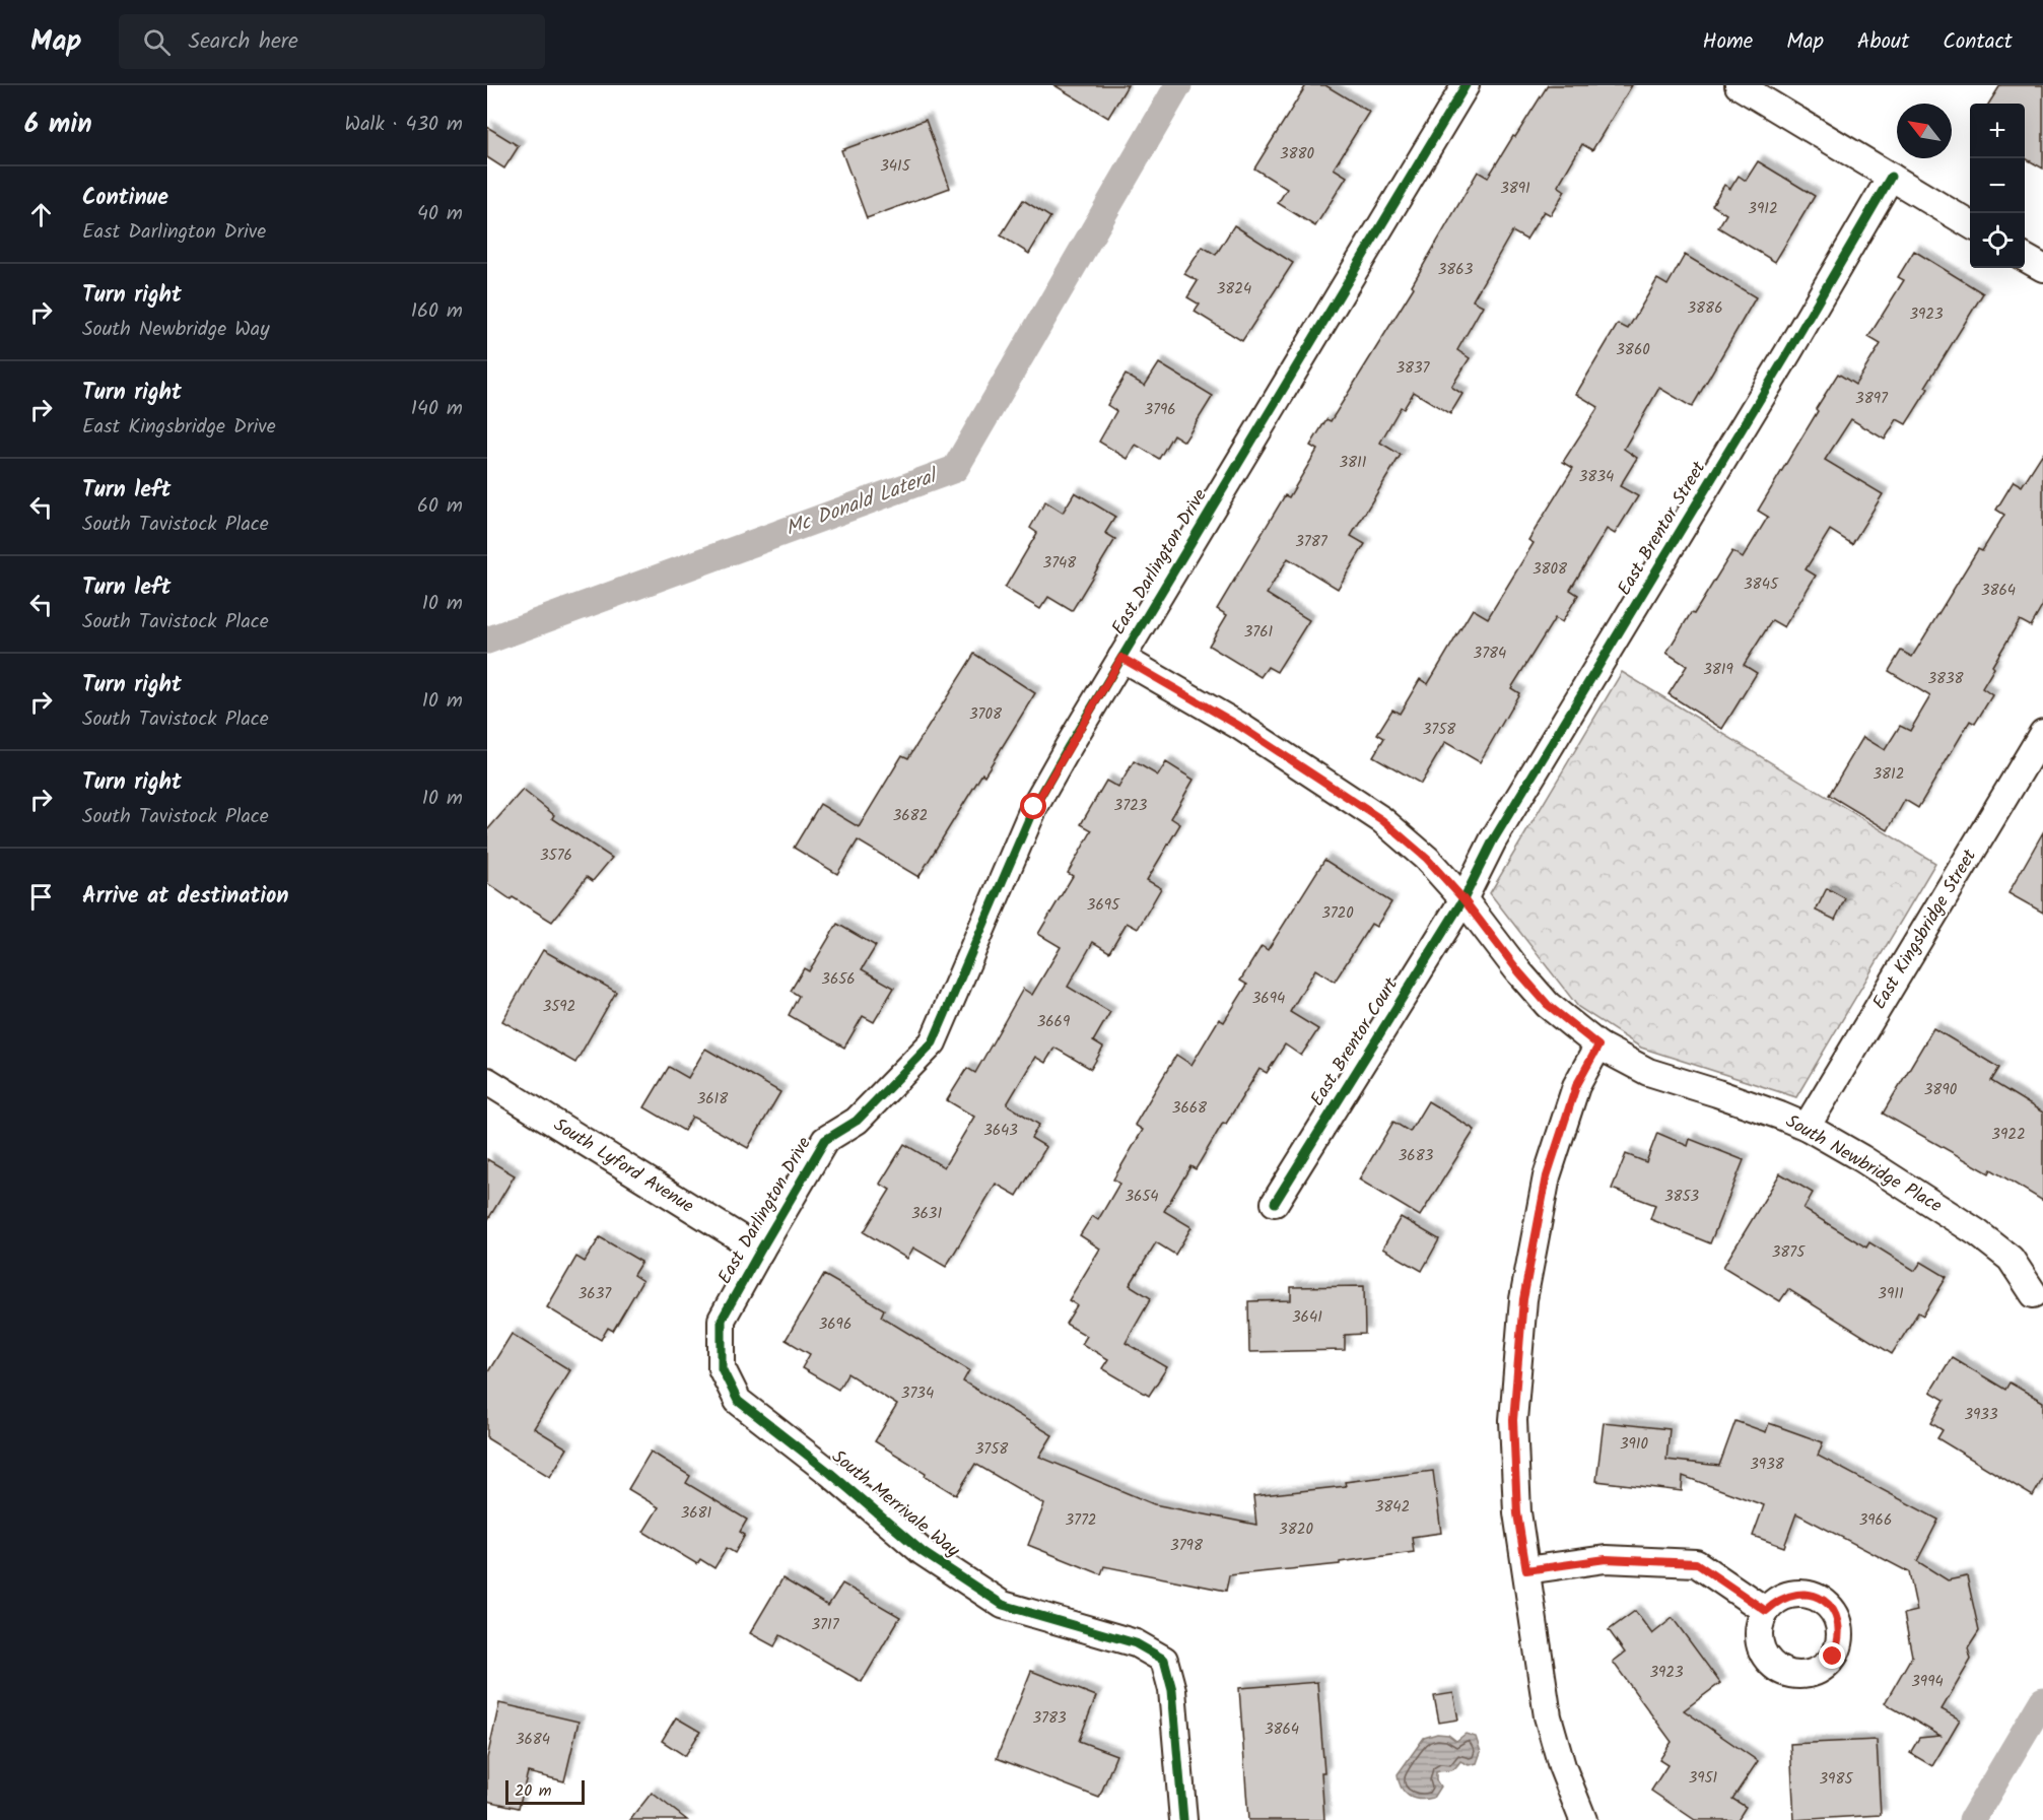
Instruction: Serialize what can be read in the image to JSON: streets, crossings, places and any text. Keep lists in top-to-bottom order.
{
  "streets": {
    "street": [
      "East Brentor Street",
      "East Darlington Drive",
      "East Kingsbridge Street",
      "East Brentor Court",
      "South Newbridge Place",
      "South Lyford Avenue",
      "South Merrivale Way"
    ]
  },
  "crossings": [
    ["East Brentor Street", "East Brentor Court"],
    ["East Brentor Street", "South Newbridge Place"],
    ["East Darlington Drive", "South Newbridge Place"],
    ["East Darlington Drive", "South Lyford Avenue"],
    ["East Darlington Drive", "South Merrivale Way"],
    ["East Kingsbridge Street", "South Newbridge Place"],
    ["East Brentor Court", "South Newbridge Place"]
  ],
  "water": ["Mc Donald Lateral"],
  "house_numbers": [
    "3880",
    "3415",
    "3891",
    "3912",
    "3863",
    "3824",
    "3886",
    "3923",
    "3860",
    "3837",
    "3897",
    "3796",
    "3811",
    "3834",
    "3787",
    "3748",
    "3808",
    "3845",
    "3864",
    "3761",
    "3784",
    "3819",
    "3838",
    "3708",
    "3758",
    "3812",
    "3723",
    "3682",
    "3576",
    "3695",
    "3720",
    "3656",
    "3694",
    "3592",
    "3669",
    "3890",
    "3618",
    "3668",
    "3643",
    "3922",
    "3683",
    "3654",
    "3853",
    "3631",
    "3875",
    "3637",
    "3911",
    "3641",
    "3696",
    "3734",
    "3933",
    "3910",
    "3758",
    "3938",
    "3842",
    "3681",
    "3772",
    "3966",
    "3820",
    "3798",
    "3717",
    "3923",
    "3994",
    "3783",
    "3864",
    "3684",
    "3951",
    "3985"
  ],
  "scale_bar": "20 m",
  "north": "top left",
  "page": {
    "header": "Map",
    "search": "Search here",
    "nav": [
      "Home",
      "Map",
      "About",
      "Contact"
    ],
    "heading": ["6 min", "Walk · 430 m"],
    "map_buttons": ["+", "−"],
    "list": [
      ["Continue", "East Darlington Drive", "40 m"],
      ["Turn right", "South Newbridge Way", "160 m"],
      ["Turn right", "East Kingsbridge Drive", "140 m"],
      ["Turn left", "South Tavistock Place", "60 m"],
      ["Turn left", "South Tavistock Place", "10 m"],
      ["Turn right", "South Tavistock Place", "10 m"],
      ["Turn right", "South Tavistock Place", "10 m"],
      "Arrive at destination"
    ],
    "scale": "20 m"
  }
}
